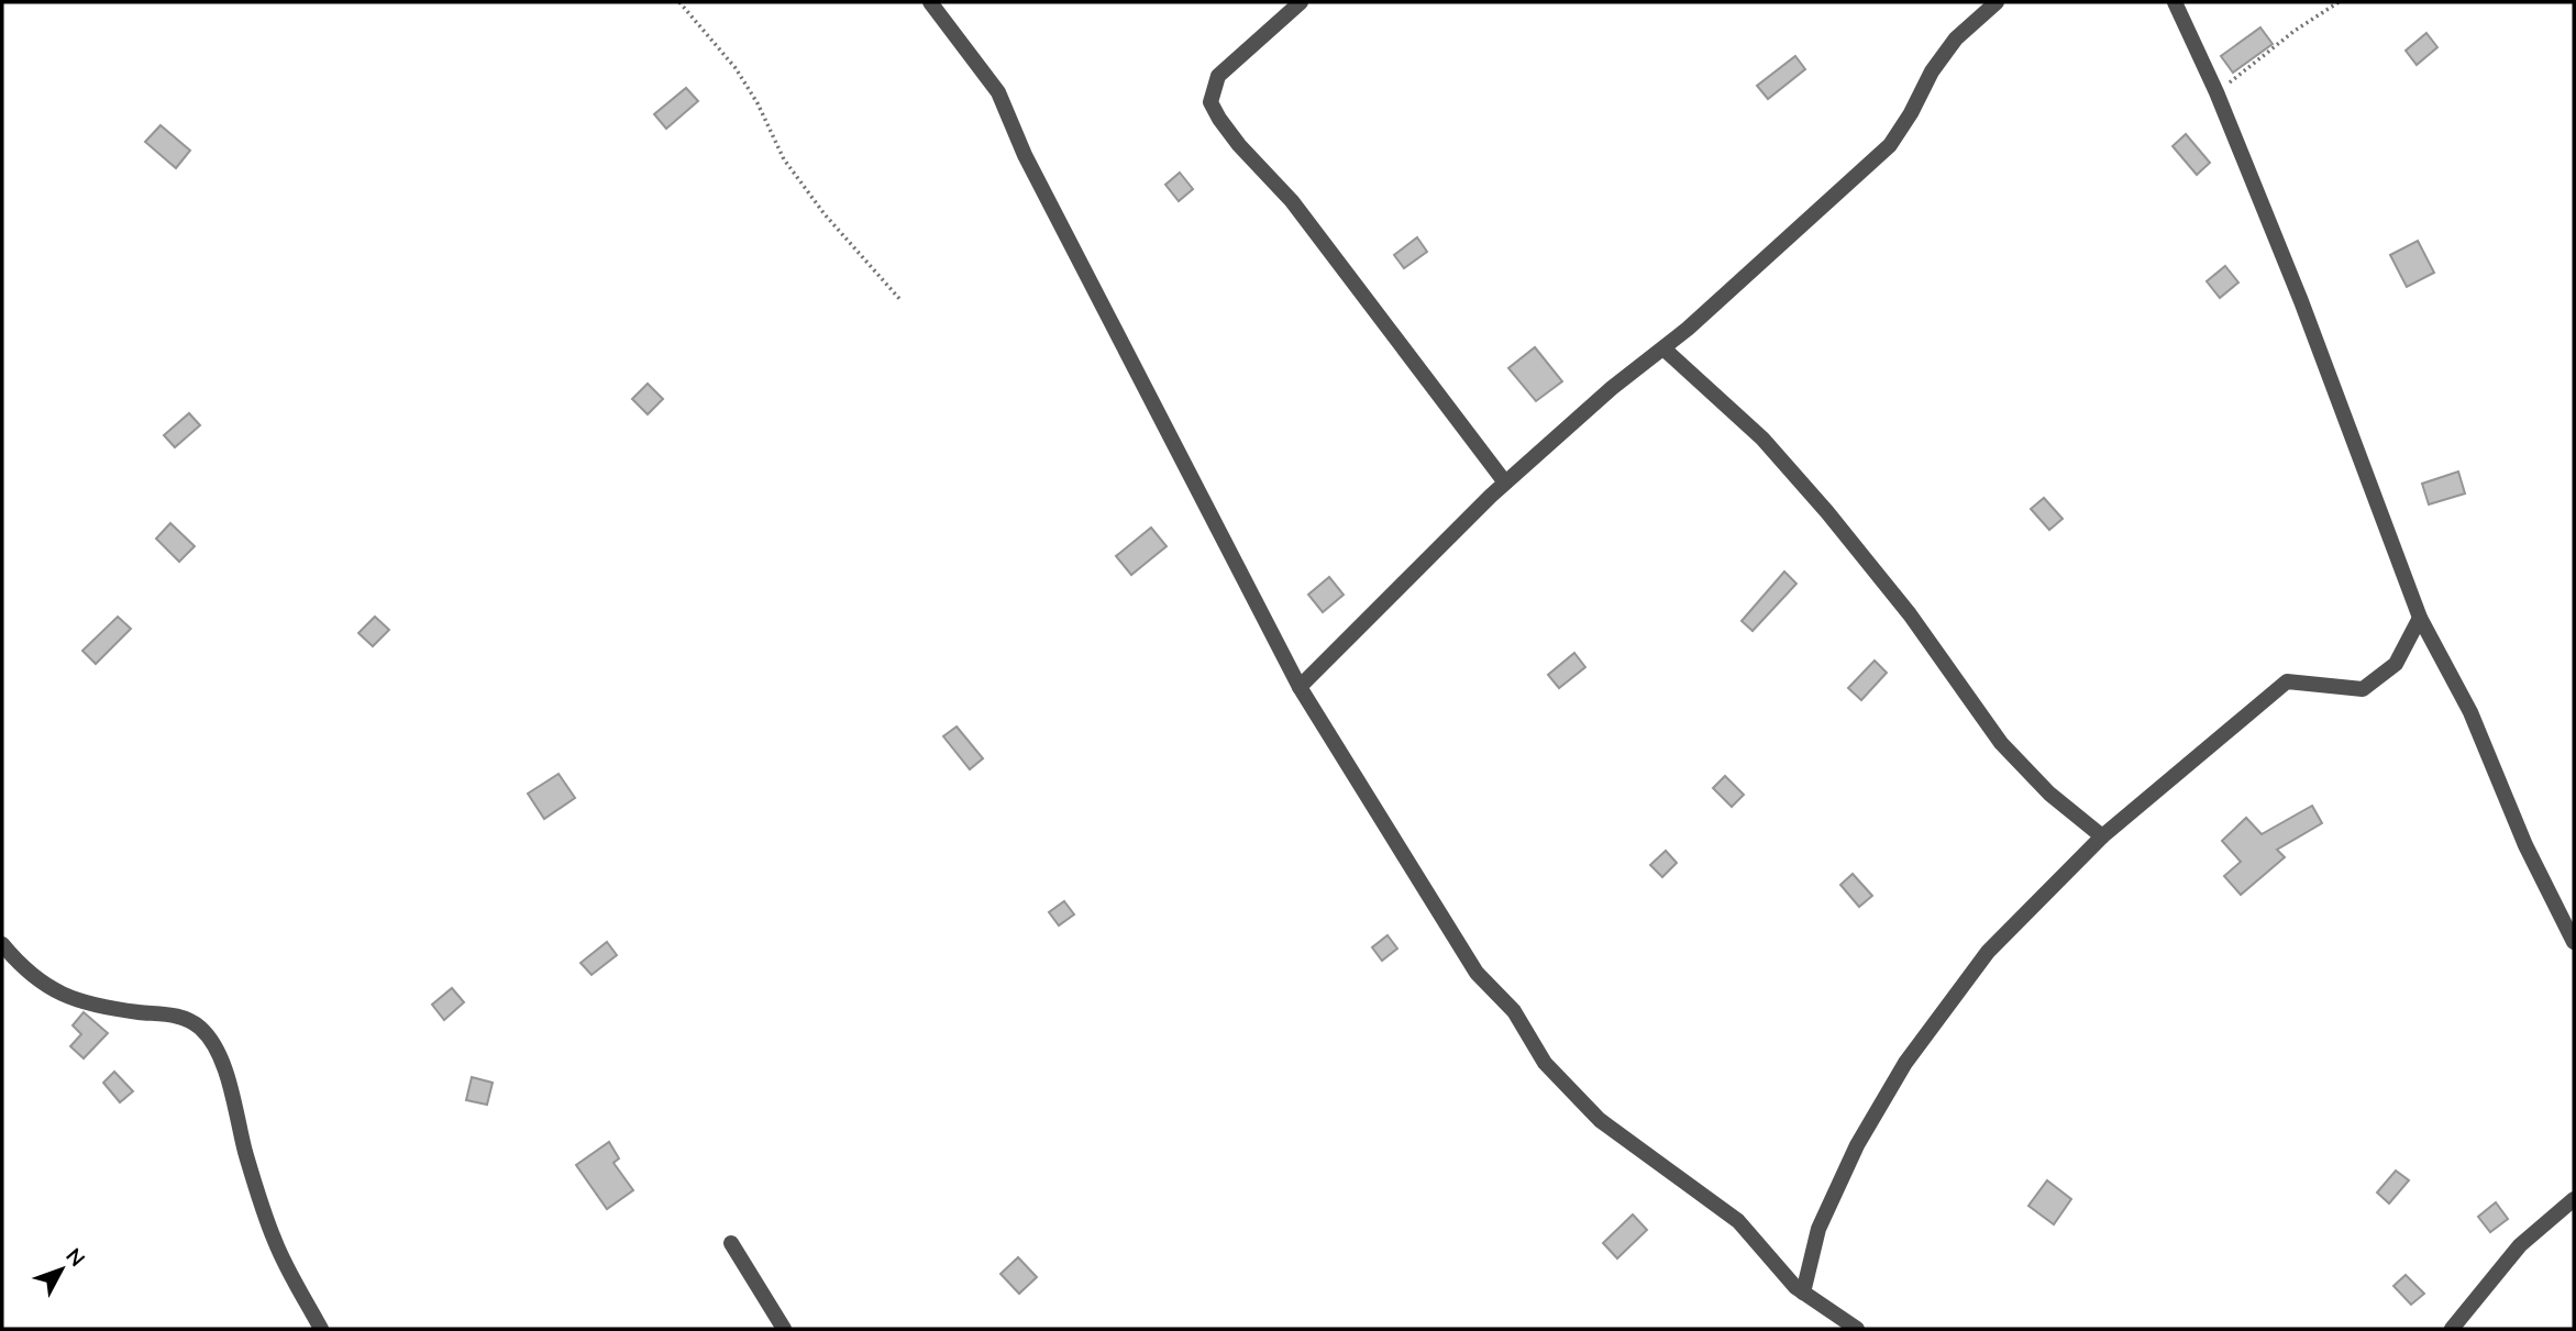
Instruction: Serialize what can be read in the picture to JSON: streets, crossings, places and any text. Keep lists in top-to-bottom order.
{
  "north": "top right"
}
